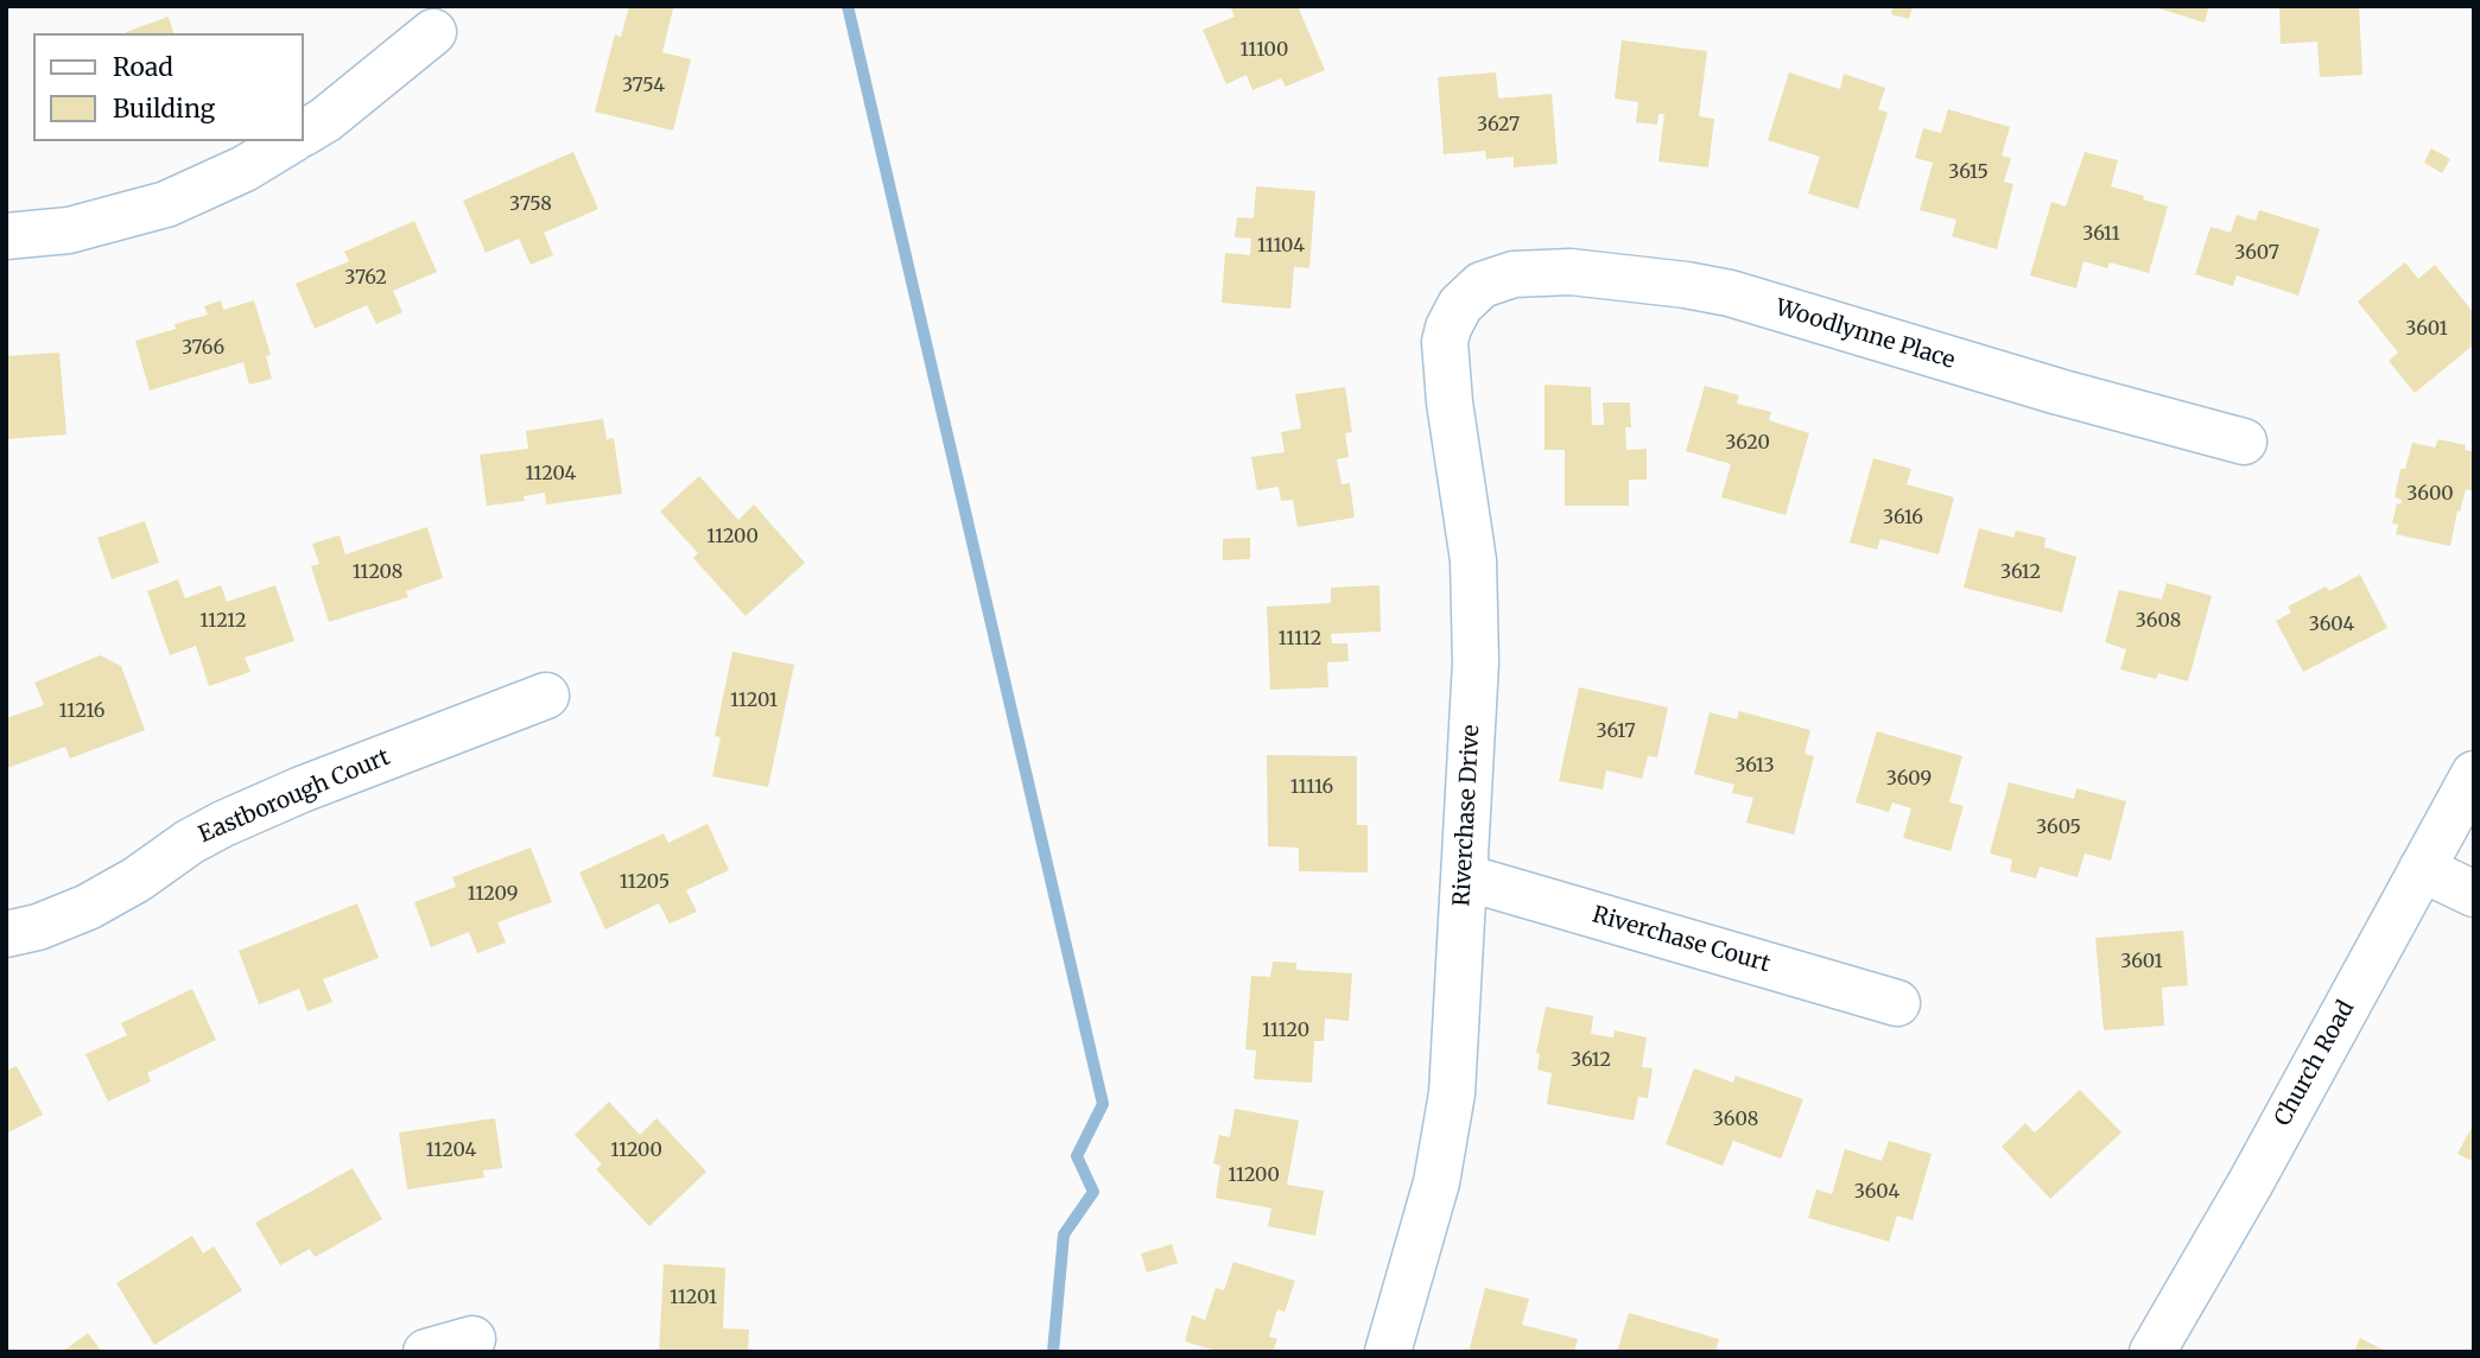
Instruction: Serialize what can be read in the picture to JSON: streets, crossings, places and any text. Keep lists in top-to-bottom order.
{
  "streets": {
    "street": [
      "Woodlynne Place",
      "Eastborough Court",
      "Riverchase Drive",
      "Riverchase Court",
      "Church Road"
    ]
  },
  "crossings": [
    ["Woodlynne Place", "Riverchase Drive"],
    ["Riverchase Drive", "Riverchase Court"]
  ],
  "house_numbers": [
    "11100",
    "3754",
    "3627",
    "3615",
    "3758",
    "3611",
    "11104",
    "3607",
    "3762",
    "3601",
    "3766",
    "3620",
    "11204",
    "3600",
    "3616",
    "11200",
    "11208",
    "3612",
    "11212",
    "3608",
    "3604",
    "11112",
    "11201",
    "11216",
    "3617",
    "3613",
    "3609",
    "11116",
    "3605",
    "11205",
    "11209",
    "3601",
    "11120",
    "3612",
    "3608",
    "11204",
    "11200",
    "11200",
    "3604",
    "11201"
  ],
  "legend": ["Road", "Building"]
}
